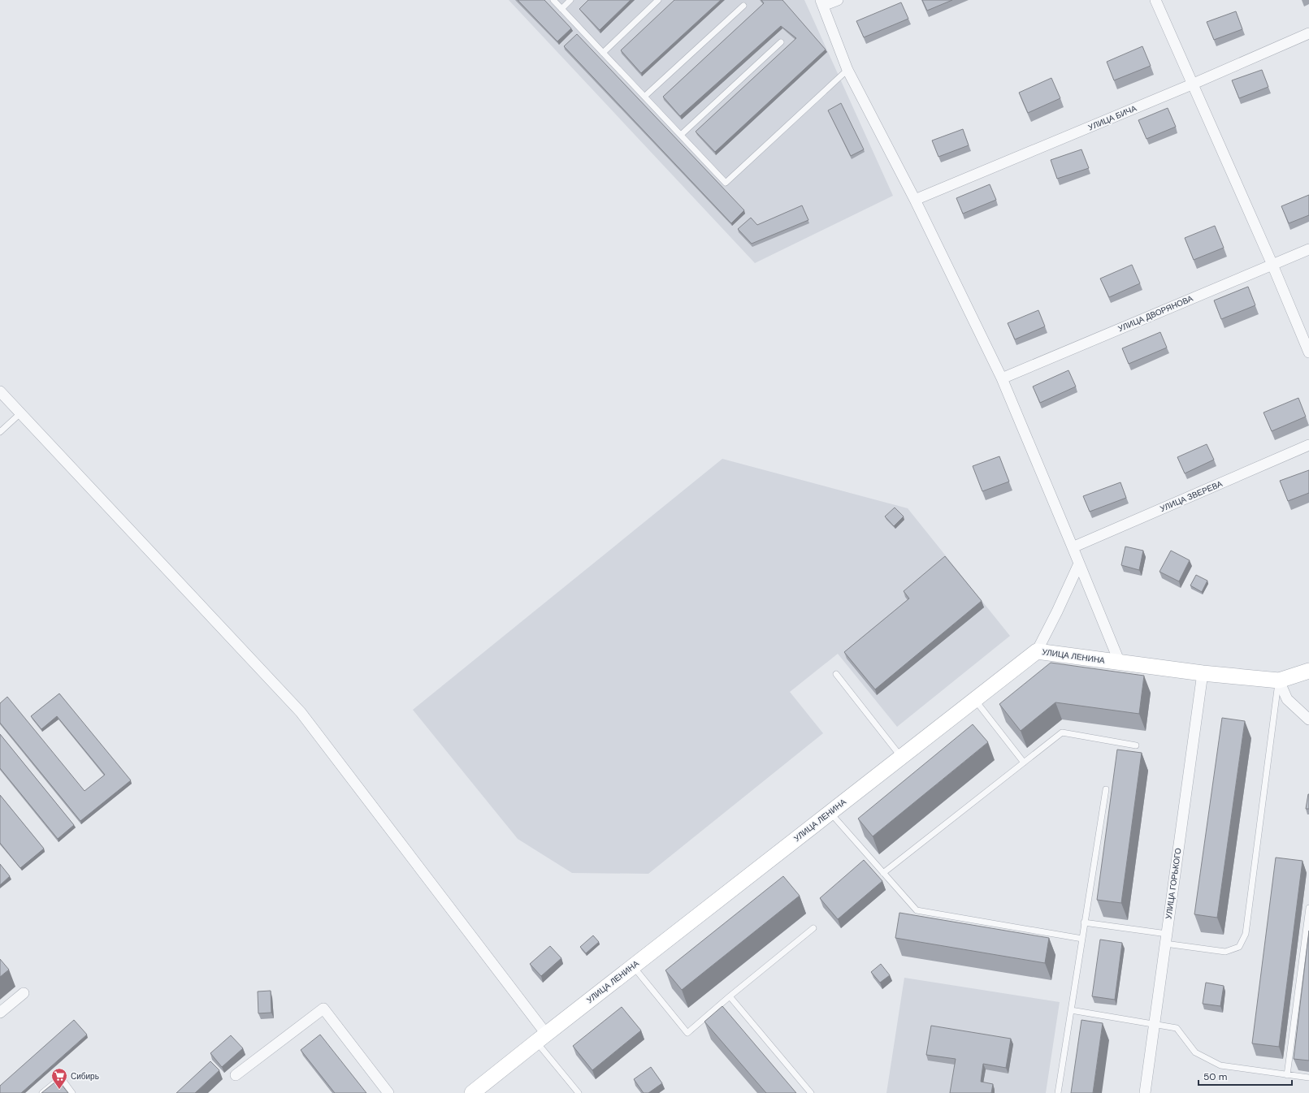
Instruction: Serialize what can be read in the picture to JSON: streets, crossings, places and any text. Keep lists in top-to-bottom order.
{
  "streets": {
    "street": [
      "УЛИЦА БИЧА",
      "УЛИЦА ДВОРЯНОВА",
      "УЛИЦА ЗВЕРЕВА",
      "УЛИЦА ЛЕНИНА",
      "УЛИЦА ГОРЬКОГО"
    ]
  },
  "crossings": [
    ["УЛИЦА ЛЕНИНА", "УЛИЦА ГОРЬКОГО"]
  ],
  "places": {
    "supermarket": ["Сибирь"]
  },
  "scale_bar": "50 m"
}
